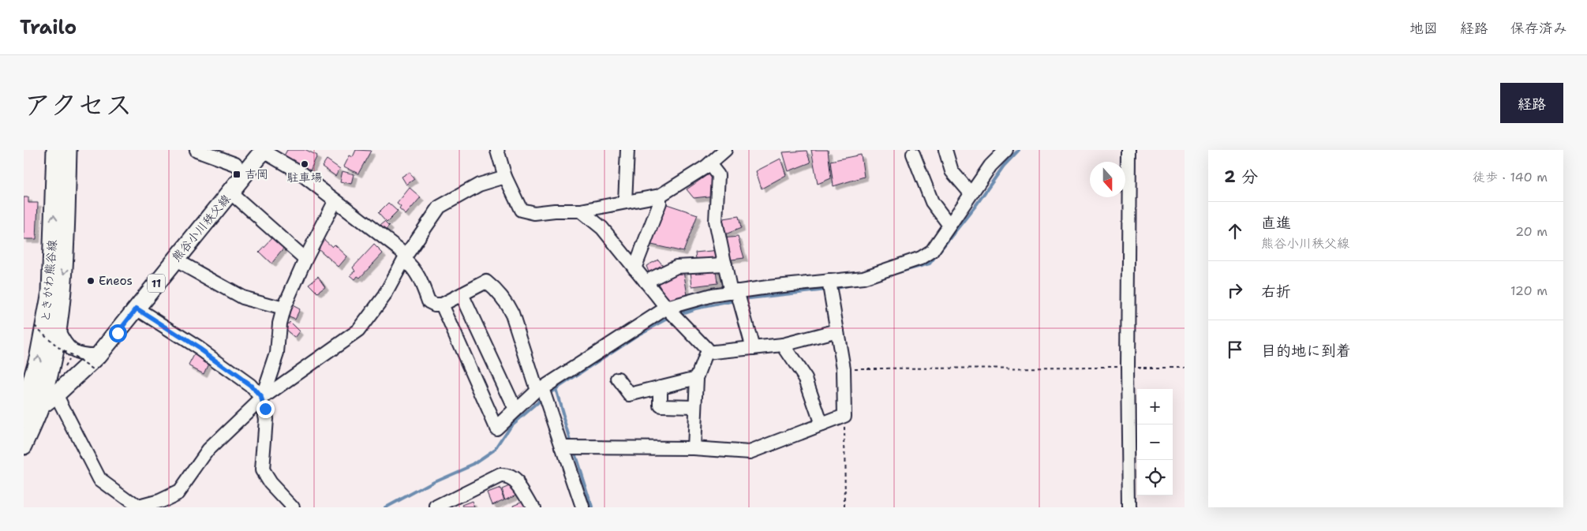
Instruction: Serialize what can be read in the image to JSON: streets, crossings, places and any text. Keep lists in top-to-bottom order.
{
  "streets": {
    "main road": ["熊谷小川秩父線", "ときがわ熊谷線", "11"]
  },
  "crossings": [
    ["熊谷小川秩父線", "ときがわ熊谷線"]
  ],
  "places": {
    "other": ["駐車場", "Eneos"],
    "transit": ["吉岡"]
  },
  "north": "bottom",
  "page": {
    "header": "Trailo",
    "nav": ["地図", "経路", "保存済み"],
    "title": "アクセス",
    "buttons": "経路",
    "heading": ["2 分", "徒歩 · 140 m"],
    "list": [
      ["直進", "熊谷小川秩父線", "20 m"],
      ["右折", "120 m"],
      "目的地に到着"
    ],
    "map_buttons": ["+", "−"]
  }
}
